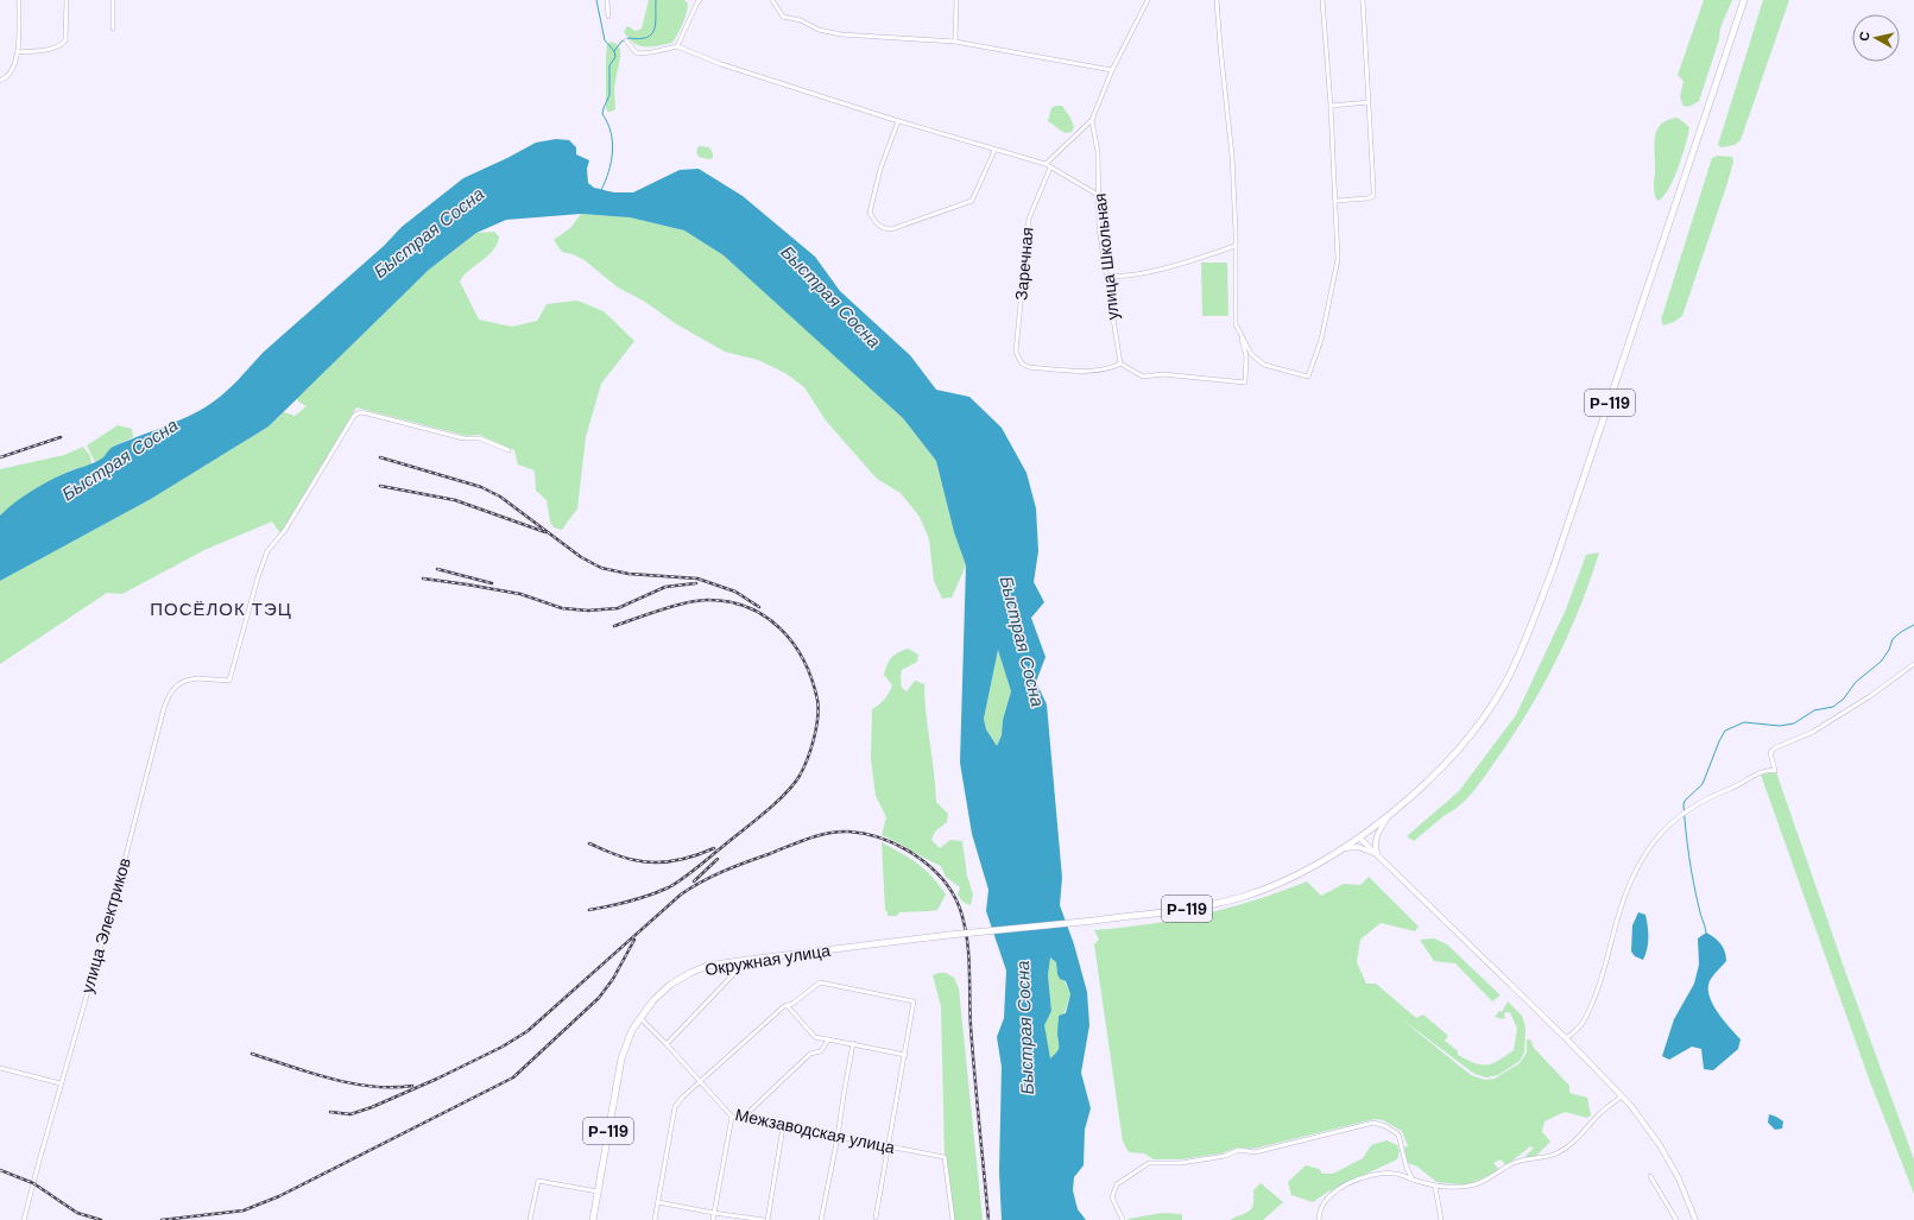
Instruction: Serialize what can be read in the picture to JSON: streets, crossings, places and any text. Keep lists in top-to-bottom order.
{
  "streets": {
    "highway": ["Р-119", "Окружная улица"],
    "street": [
      "улица Школьная",
      "Заречная",
      "улица Электриков",
      "Межзаводская улица"
    ]
  },
  "crossings": [
    ["улица Школьная", "Заречная"],
    ["Р-119", "Окружная улица"],
    ["Окружная улица", "Межзаводская улица"]
  ],
  "districts": ["ПОСЁЛОК ТЭЦ"],
  "water": ["Быстрая Сосна"],
  "north": "left"
}
